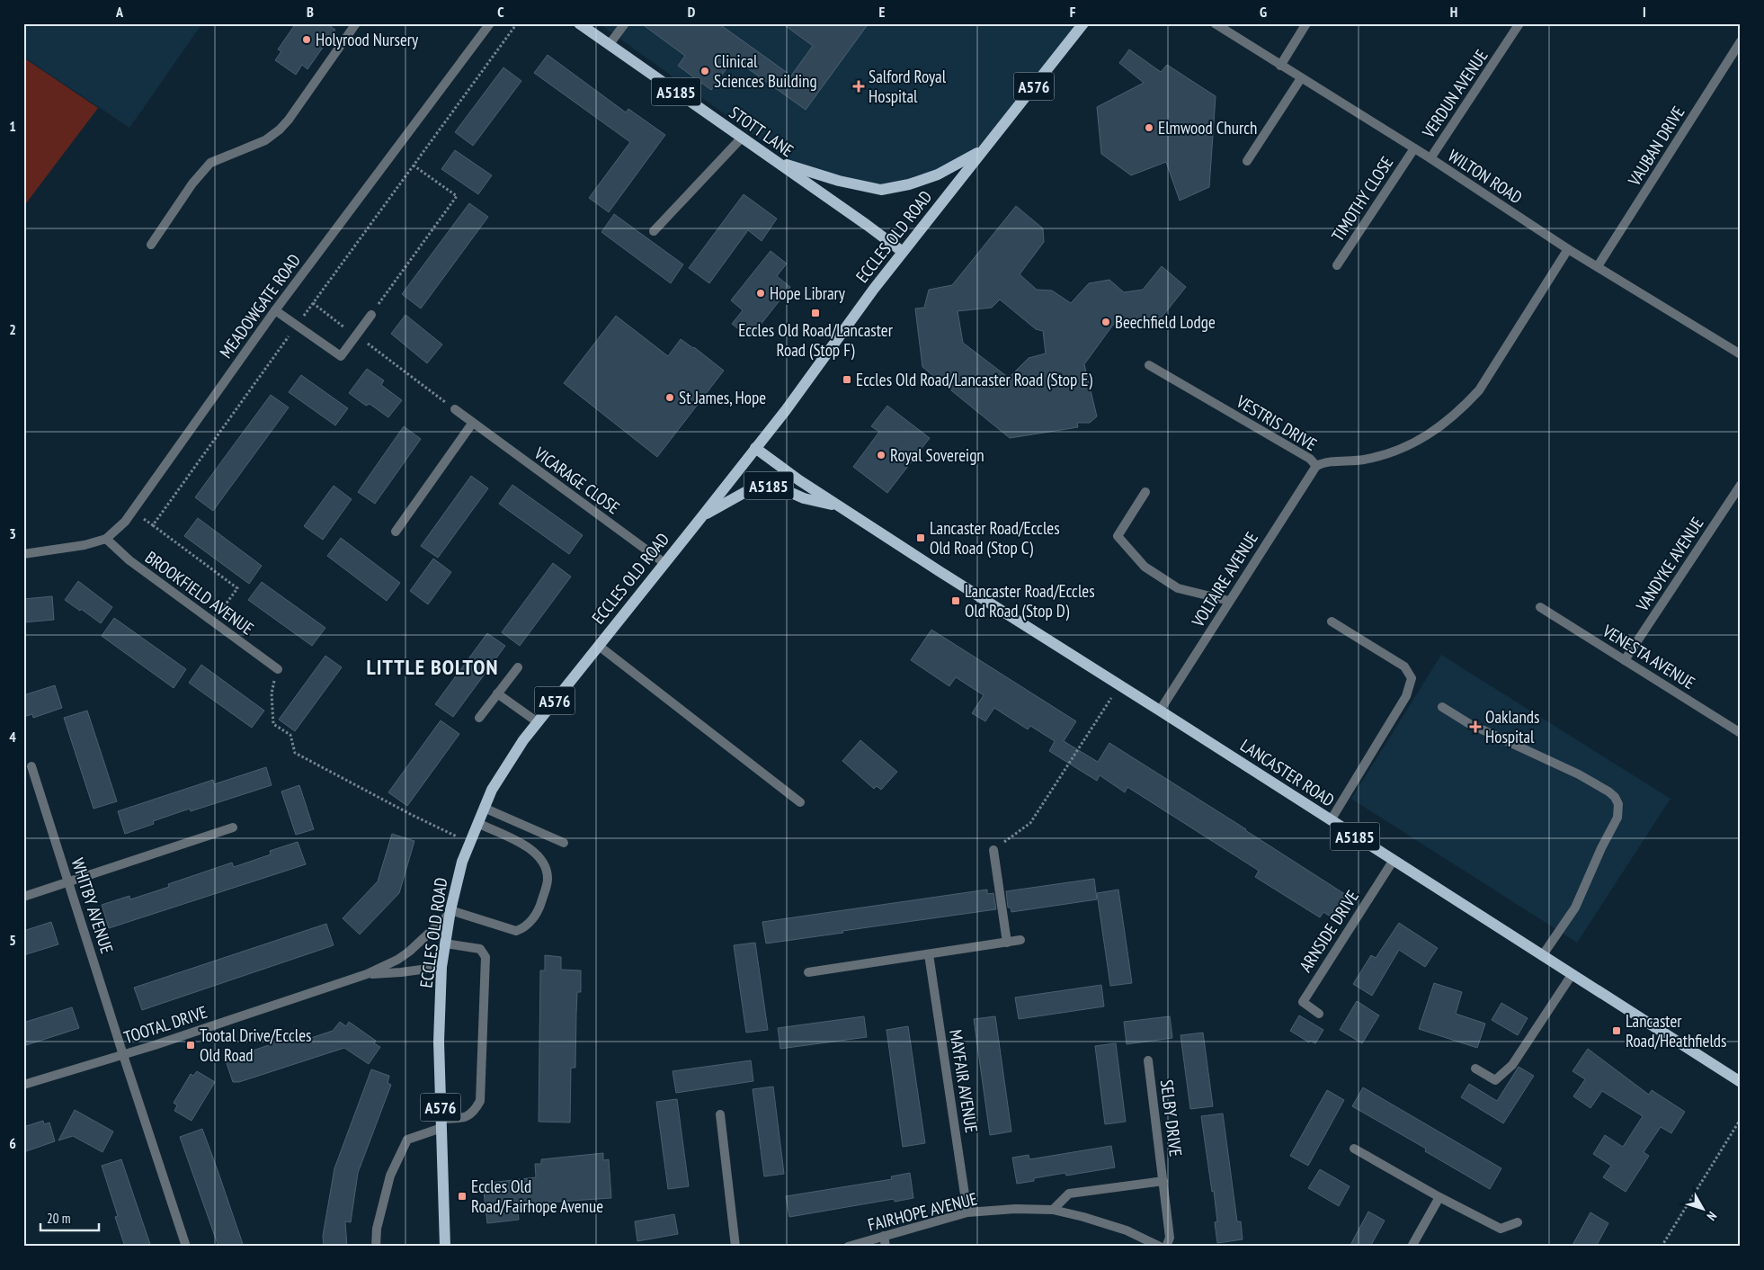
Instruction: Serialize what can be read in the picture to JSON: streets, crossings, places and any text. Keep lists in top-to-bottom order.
{
  "streets": {
    "main road": [
      "A576",
      "A5185",
      "STOTT LANE",
      "ECCLES OLD ROAD",
      "LANCASTER ROAD"
    ],
    "street": [
      "VERDUN AVENUE",
      "VAUBAN DRIVE",
      "WILTON ROAD",
      "TIMOTHY CLOSE",
      "MEADOWGATE ROAD",
      "VESTRIS DRIVE",
      "VICARAGE CLOSE",
      "VANDYKE AVENUE",
      "VOLTAIRE AVENUE",
      "BROOKFIELD AVENUE",
      "VENESTA AVENUE",
      "WHITBY AVENUE",
      "ARNSIDE DRIVE",
      "TOOTAL DRIVE",
      "MAYFAIR AVENUE",
      "SELBY DRIVE",
      "FAIRHOPE AVENUE"
    ]
  },
  "crossings": [
    ["VERDUN AVENUE", "WILTON ROAD"],
    ["STOTT LANE", "ECCLES OLD ROAD"],
    ["VAUBAN DRIVE", "WILTON ROAD"],
    ["WILTON ROAD", "TIMOTHY CLOSE"],
    ["WILTON ROAD", "VESTRIS DRIVE"],
    ["ECCLES OLD ROAD", "VICARAGE CLOSE"],
    ["ECCLES OLD ROAD", "LANCASTER ROAD"],
    ["ECCLES OLD ROAD", "TOOTAL DRIVE"],
    ["MEADOWGATE ROAD", "BROOKFIELD AVENUE"],
    ["VESTRIS DRIVE", "VOLTAIRE AVENUE"],
    ["VANDYKE AVENUE", "VENESTA AVENUE"],
    ["VOLTAIRE AVENUE", "LANCASTER ROAD"],
    ["LANCASTER ROAD", "ARNSIDE DRIVE"],
    ["WHITBY AVENUE", "TOOTAL DRIVE"],
    ["MAYFAIR AVENUE", "FAIRHOPE AVENUE"],
    ["SELBY DRIVE", "FAIRHOPE AVENUE"]
  ],
  "districts": ["LITTLE BOLTON"],
  "places": {
    "other": [
      "Holyrood Nursery",
      "Clinical Sciences Building",
      "Elmwood Church",
      "Hope Library",
      "Beechfield Lodge",
      "St James, Hope",
      "Royal Sovereign"
    ],
    "health": ["Salford Royal Hospital", "Oaklands Hospital"],
    "transit": [
      "Eccles Old Road/Lancaster Road (Stop F)",
      "Eccles Old Road/Lancaster Road (Stop E)",
      "Lancaster Road/Eccles Old Road (Stop C)",
      "Lancaster Road/Eccles Old Road (Stop D)",
      "Lancaster Road/Heathfields",
      "Tootal Drive/Eccles Old Road",
      "Eccles Old Road/Fairhope Avenue"
    ]
  },
  "scale_bar": "20 m",
  "north": "bottom right",
  "grid": {
    "columns": [
      "A",
      "B",
      "C",
      "D",
      "E",
      "F",
      "G",
      "H",
      "I"
    ],
    "rows": [
      "1",
      "2",
      "3",
      "4",
      "5",
      "6"
    ]
  }
}
